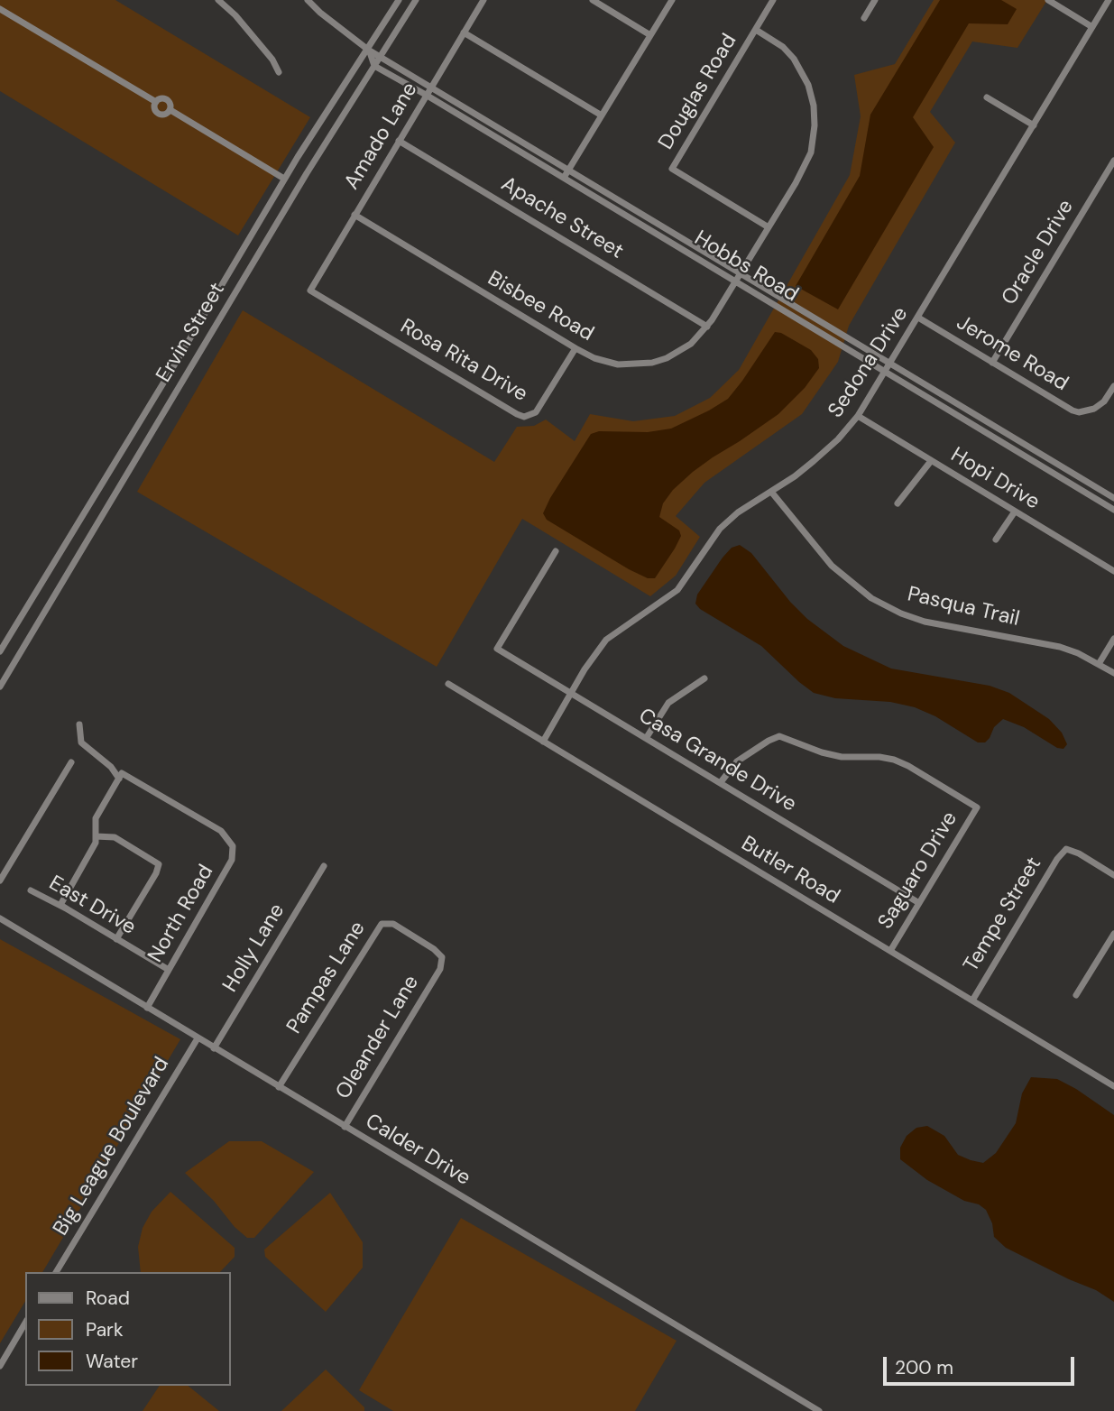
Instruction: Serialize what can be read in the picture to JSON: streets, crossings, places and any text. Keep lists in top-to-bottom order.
{
  "streets": {
    "street": [
      "Douglas Road",
      "Amado Lane",
      "Apache Street",
      "Oracle Drive",
      "Hobbs Road",
      "Bisbee Road",
      "Ervin Street",
      "Jerome Road",
      "Rosa Rita Drive",
      "Sedona Drive",
      "Hopi Drive",
      "Pasqua Trail",
      "Casa Grande Drive",
      "Butler Road",
      "Saguaro Drive",
      "East Drive",
      "North Road",
      "Tempe Street",
      "Holly Lane",
      "Pampas Lane",
      "Oleander Lane",
      "Big League Boulevard",
      "Calder Drive"
    ]
  },
  "crossings": [
    ["Douglas Road", "Bisbee Road"],
    ["Amado Lane", "Apache Street"],
    ["Amado Lane", "Hobbs Road"],
    ["Amado Lane", "Bisbee Road"],
    ["Amado Lane", "Rosa Rita Drive"],
    ["Apache Street", "Bisbee Road"],
    ["Oracle Drive", "Jerome Road"],
    ["Hobbs Road", "Bisbee Road"],
    ["Hobbs Road", "Ervin Street"],
    ["Hobbs Road", "Sedona Drive"],
    ["Bisbee Road", "Rosa Rita Drive"],
    ["Jerome Road", "Sedona Drive"],
    ["Sedona Drive", "Hopi Drive"],
    ["Sedona Drive", "Pasqua Trail"],
    ["Sedona Drive", "Casa Grande Drive"],
    ["Sedona Drive", "Butler Road"],
    ["Casa Grande Drive", "Saguaro Drive"],
    ["Butler Road", "Saguaro Drive"],
    ["Butler Road", "Tempe Street"],
    ["East Drive", "North Road"],
    ["North Road", "Calder Drive"],
    ["Holly Lane", "Calder Drive"],
    ["Pampas Lane", "Oleander Lane"],
    ["Pampas Lane", "Calder Drive"],
    ["Oleander Lane", "Calder Drive"],
    ["Big League Boulevard", "Calder Drive"]
  ],
  "legend": ["Road", "Park", "Water"],
  "scale_bar": "200 m"
}
